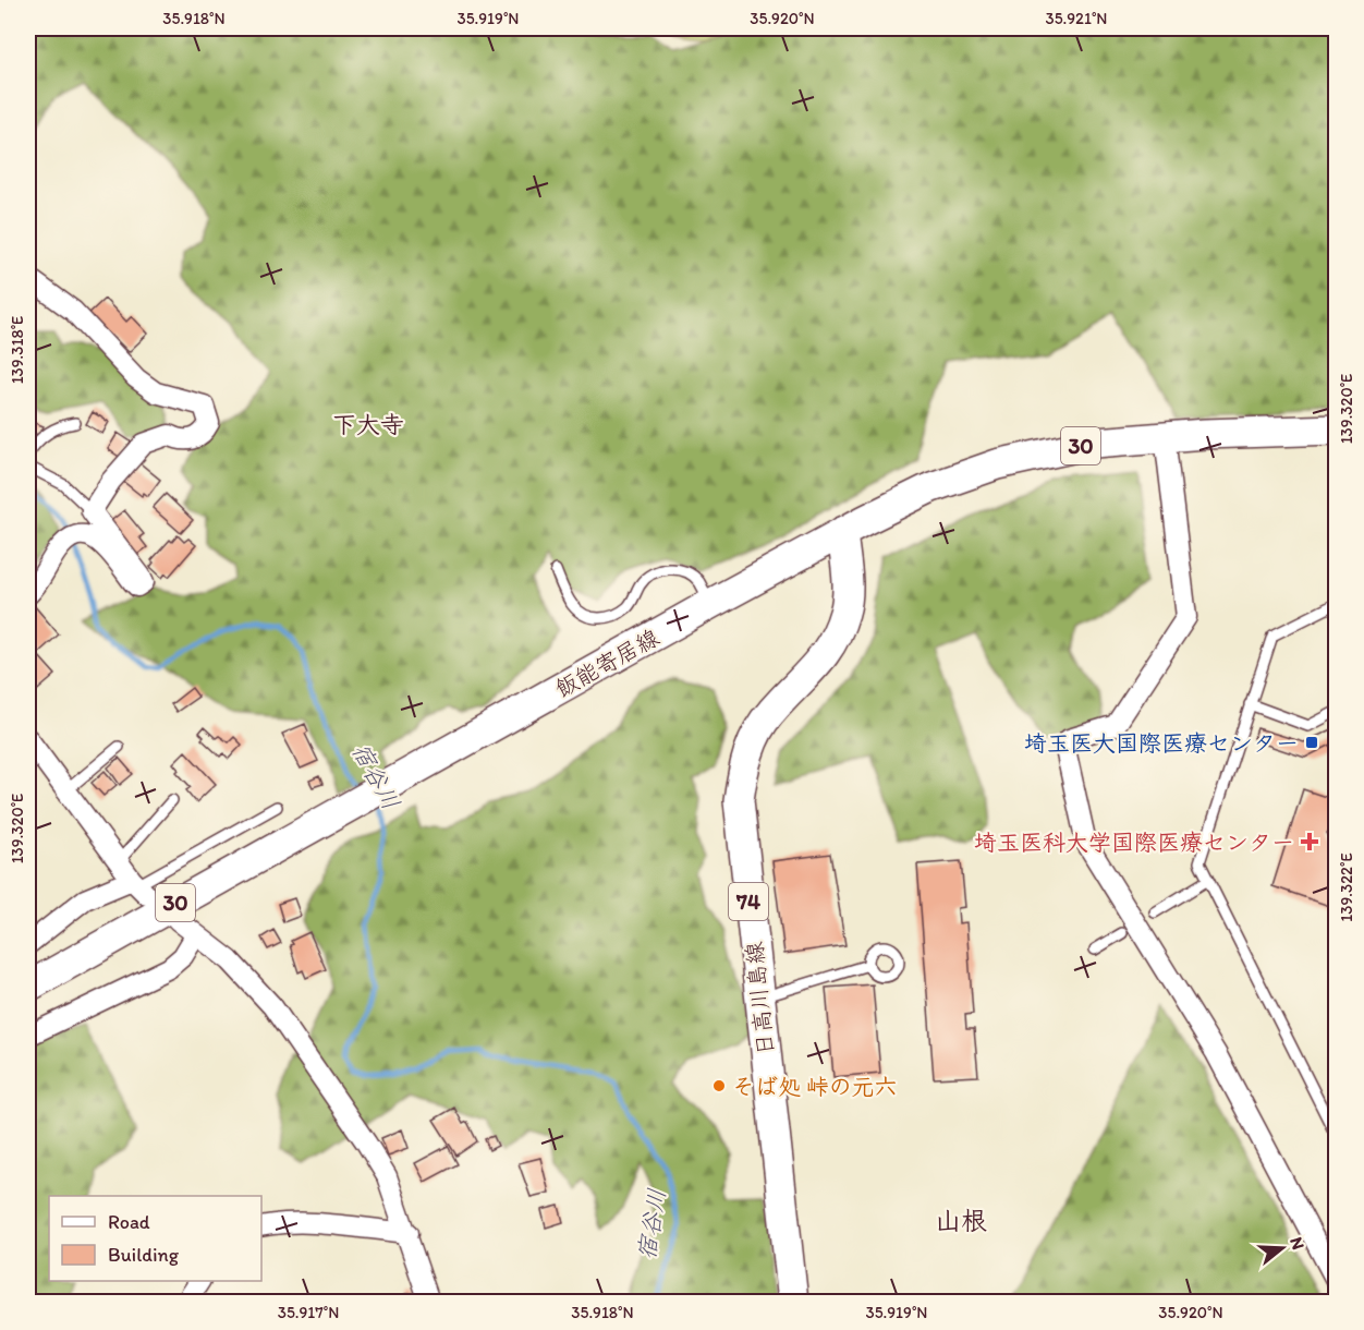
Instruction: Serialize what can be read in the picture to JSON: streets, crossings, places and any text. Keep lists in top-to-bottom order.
{
  "streets": {
    "main road": [
      "30",
      "飯能寄居線",
      "74",
      "日高川島線"
    ]
  },
  "crossings": [
    ["飯能寄居線", "日高川島線"]
  ],
  "districts": ["下大寺", "山根"],
  "water": ["宿谷川"],
  "places": {
    "transit": ["埼玉医大国際医療センター"],
    "health": ["埼玉医科大学国際医療センター"],
    "other": ["そば処 峠の元六"]
  },
  "legend": ["Road", "Building"],
  "north": "right",
  "coordinates": [
    "35.918°N",
    "35.919°N",
    "35.920°N",
    "35.921°N",
    "139.318°E",
    "139.320°E",
    "139.322°E",
    "35.917°N"
  ]
}
